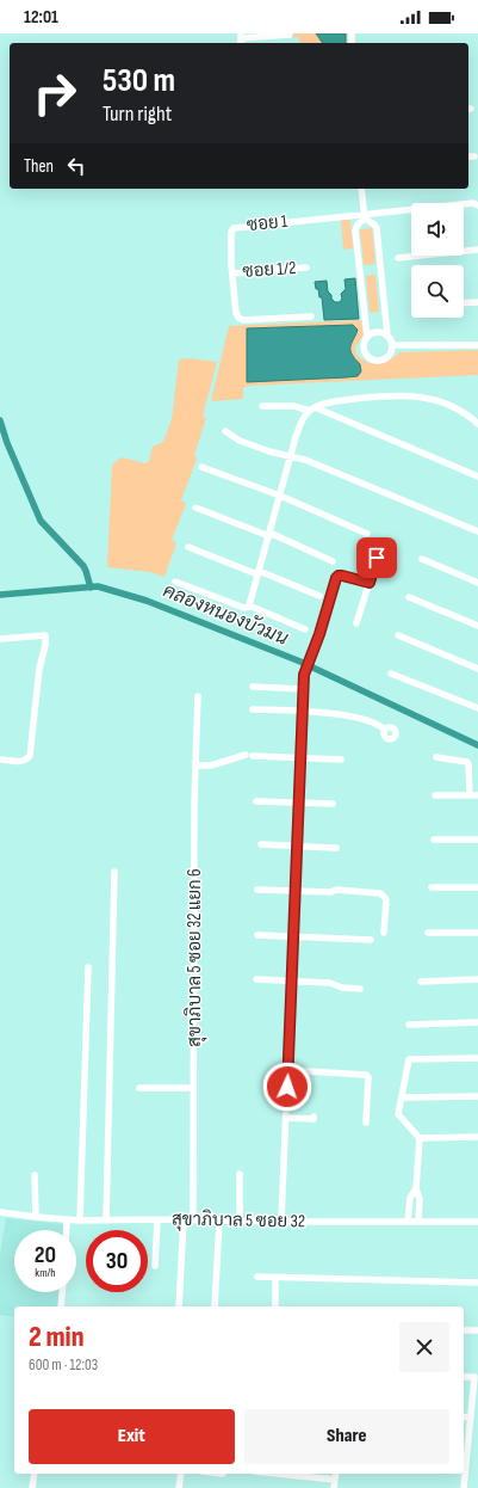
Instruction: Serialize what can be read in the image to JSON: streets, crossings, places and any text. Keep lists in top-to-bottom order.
{
  "streets": {
    "street": [
      "ซอย 1",
      "ซอย 1/2",
      "สุขาภิบาล 5 ซอย 32 แยก 6",
      "สุขาภิบาล 5 ซอย 32"
    ]
  },
  "crossings": [
    ["ซอย 1", "ซอย 1/2"],
    ["สุขาภิบาล 5 ซอย 32 แยก 6", "สุขาภิบาล 5 ซอย 32"]
  ],
  "water": ["คลองหนองบัวมน"],
  "page": {
    "status": "12:01",
    "turn": ["530 m", "Turn right"],
    "then": "Then",
    "speed": "20 km/h",
    "limit": "30",
    "heading": ["2 min", "600 m · 12:03"],
    "buttons": ["Exit", "Share"]
  }
}
